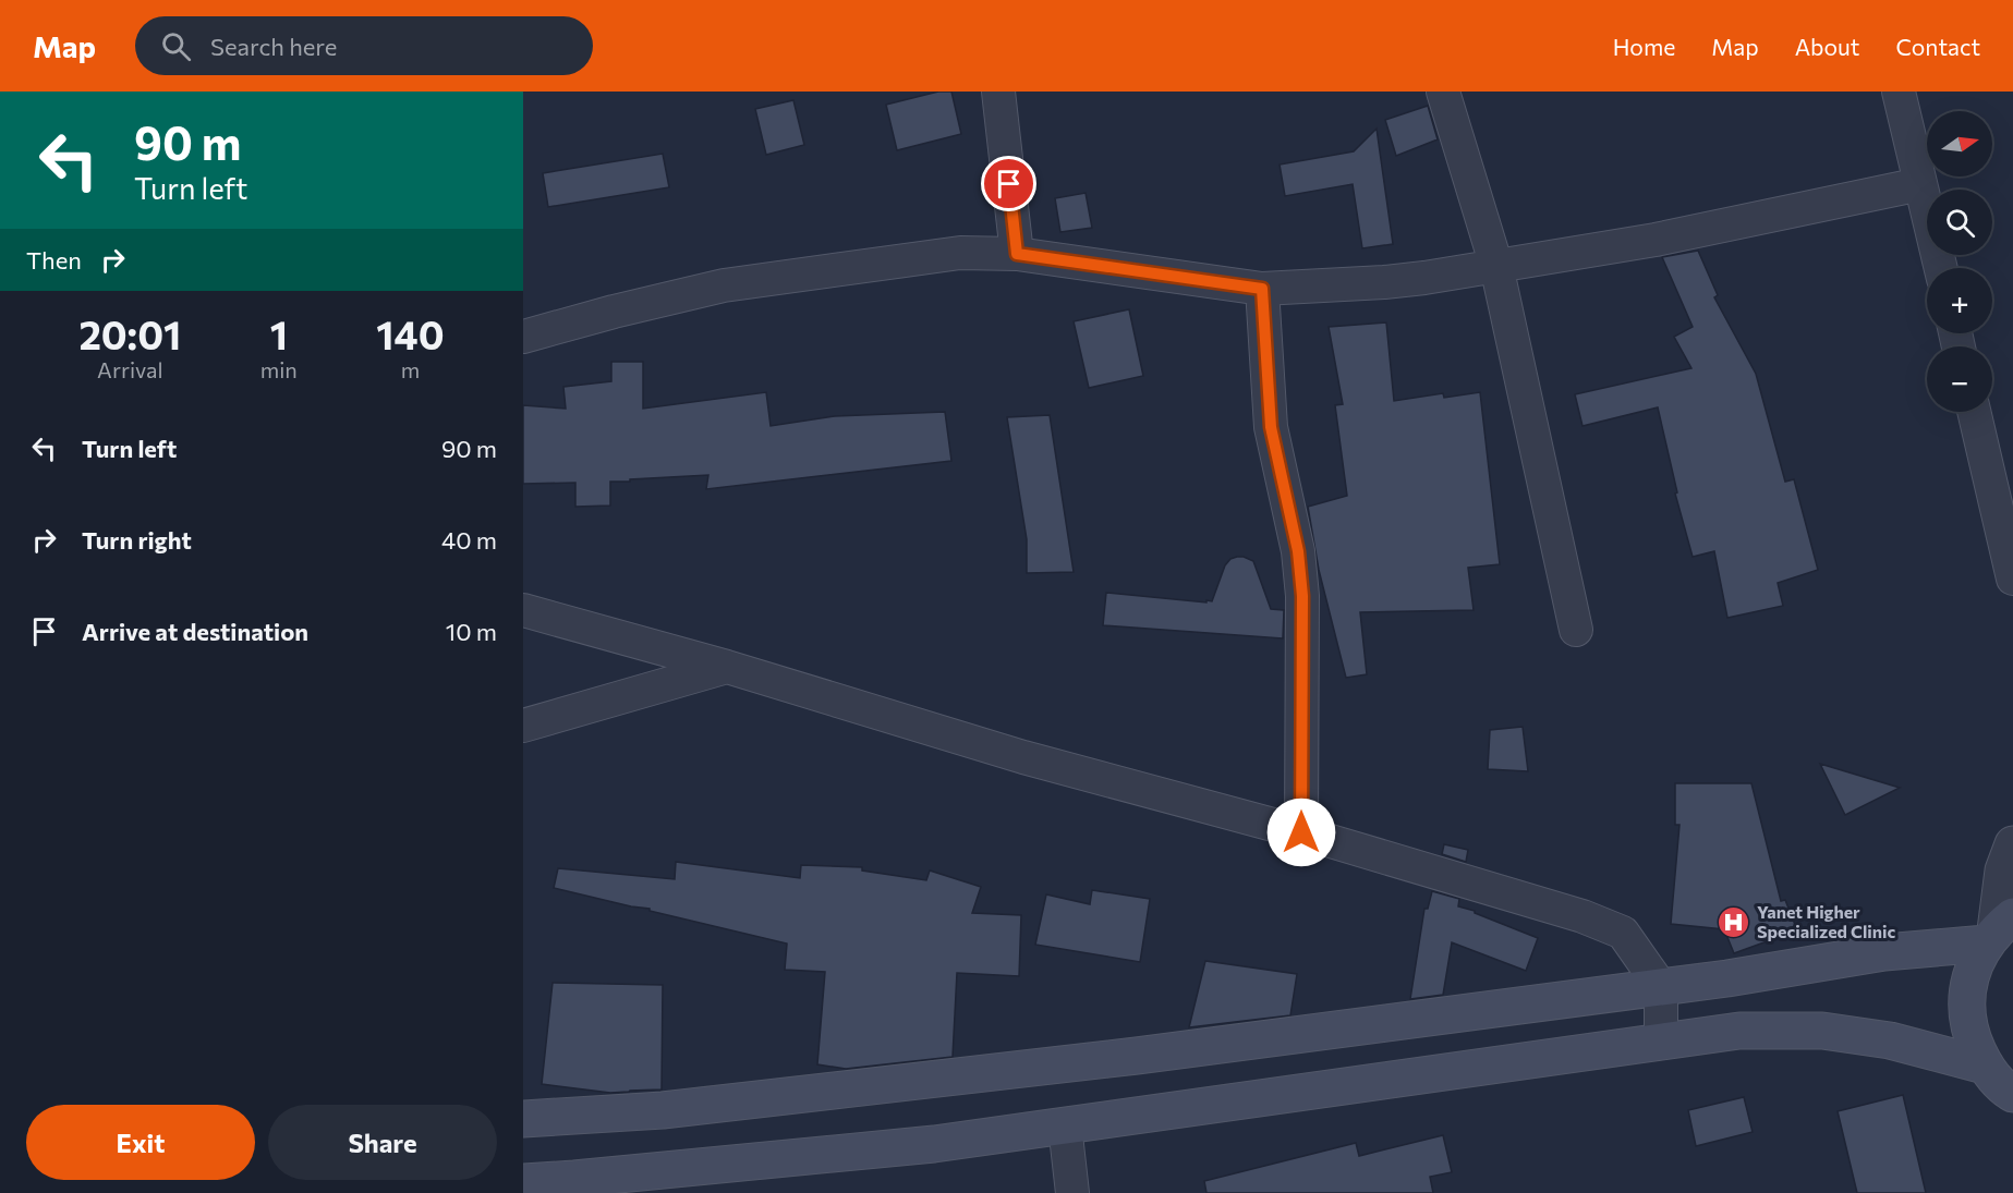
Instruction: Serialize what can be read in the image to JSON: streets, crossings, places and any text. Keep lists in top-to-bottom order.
{
  "places": {
    "hospital": ["Yanet Higher Specialized Clinic"]
  },
  "north": "right",
  "page": {
    "header": "Map",
    "search": "Search here",
    "nav": [
      "Home",
      "Map",
      "About",
      "Contact"
    ],
    "turn": ["90 m", "Turn left"],
    "map_buttons": ["+", "−"],
    "then": "Then",
    "eta": [
      "20:01",
      "Arrival",
      "1",
      "min",
      "140",
      "m"
    ],
    "list": [
      {
        "name": "Turn left",
        "value": "90 m"
      },
      {
        "name": "Turn right",
        "value": "40 m"
      },
      {
        "name": "Arrive at destination",
        "value": "10 m"
      }
    ],
    "buttons": ["Exit", "Share"]
  }
}
